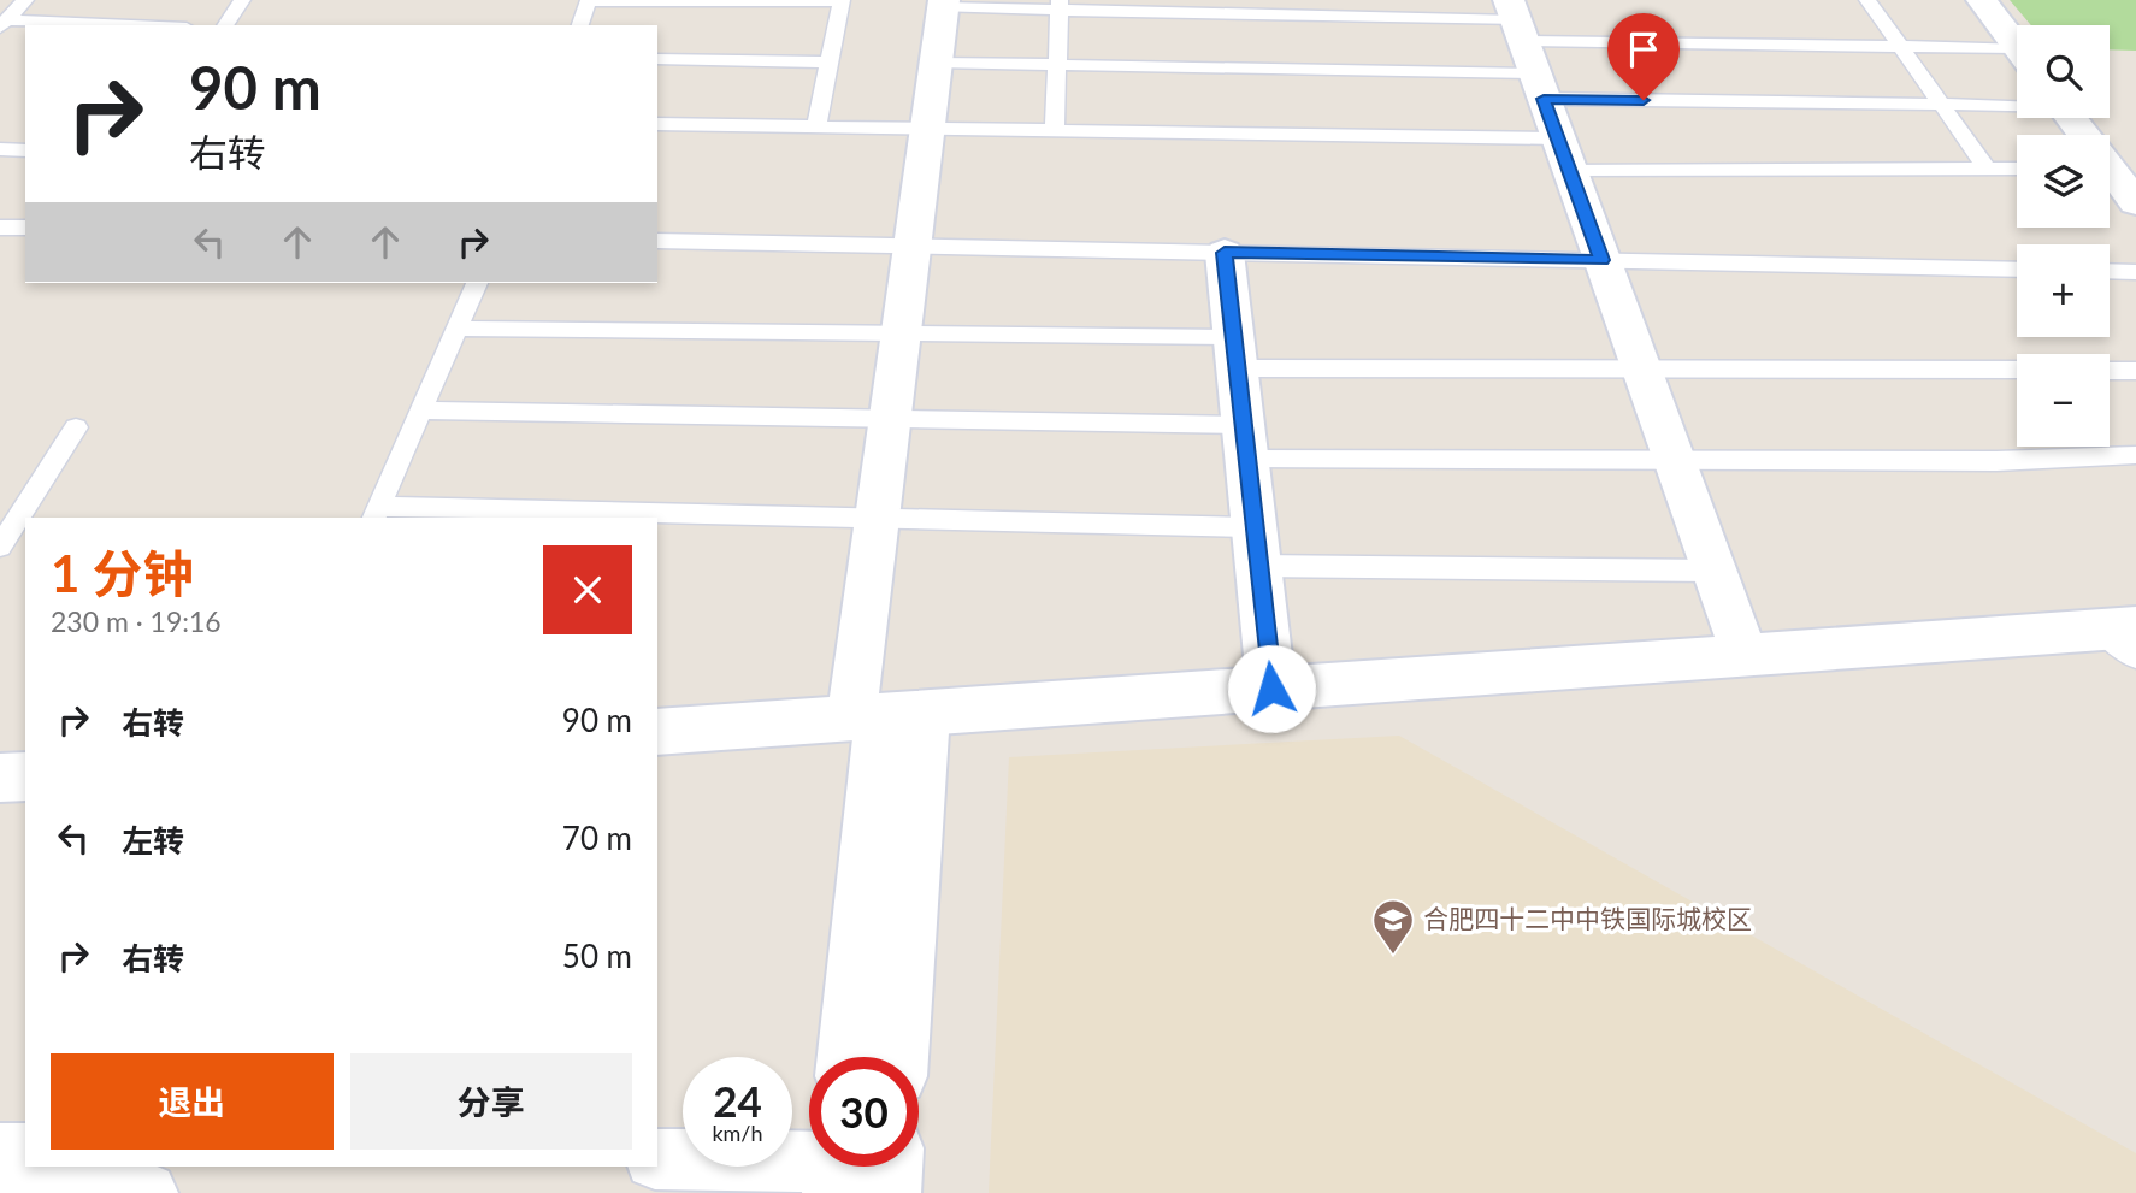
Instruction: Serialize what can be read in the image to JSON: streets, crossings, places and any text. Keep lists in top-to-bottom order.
{
  "places": {
    "school or university": ["合肥四十二中中铁国际城校区"]
  },
  "page": {
    "map_buttons": ["+", "−"],
    "turn": ["90 m", "右转"],
    "heading": ["1 分钟", "230 m · 19:16"],
    "list": [
      {
        "name": "右转",
        "value": "90 m"
      },
      {
        "name": "左转",
        "value": "70 m"
      },
      {
        "name": "右转",
        "value": "50 m"
      }
    ],
    "buttons": ["退出", "分享"],
    "speed": "24 km/h",
    "limit": "30"
  }
}
